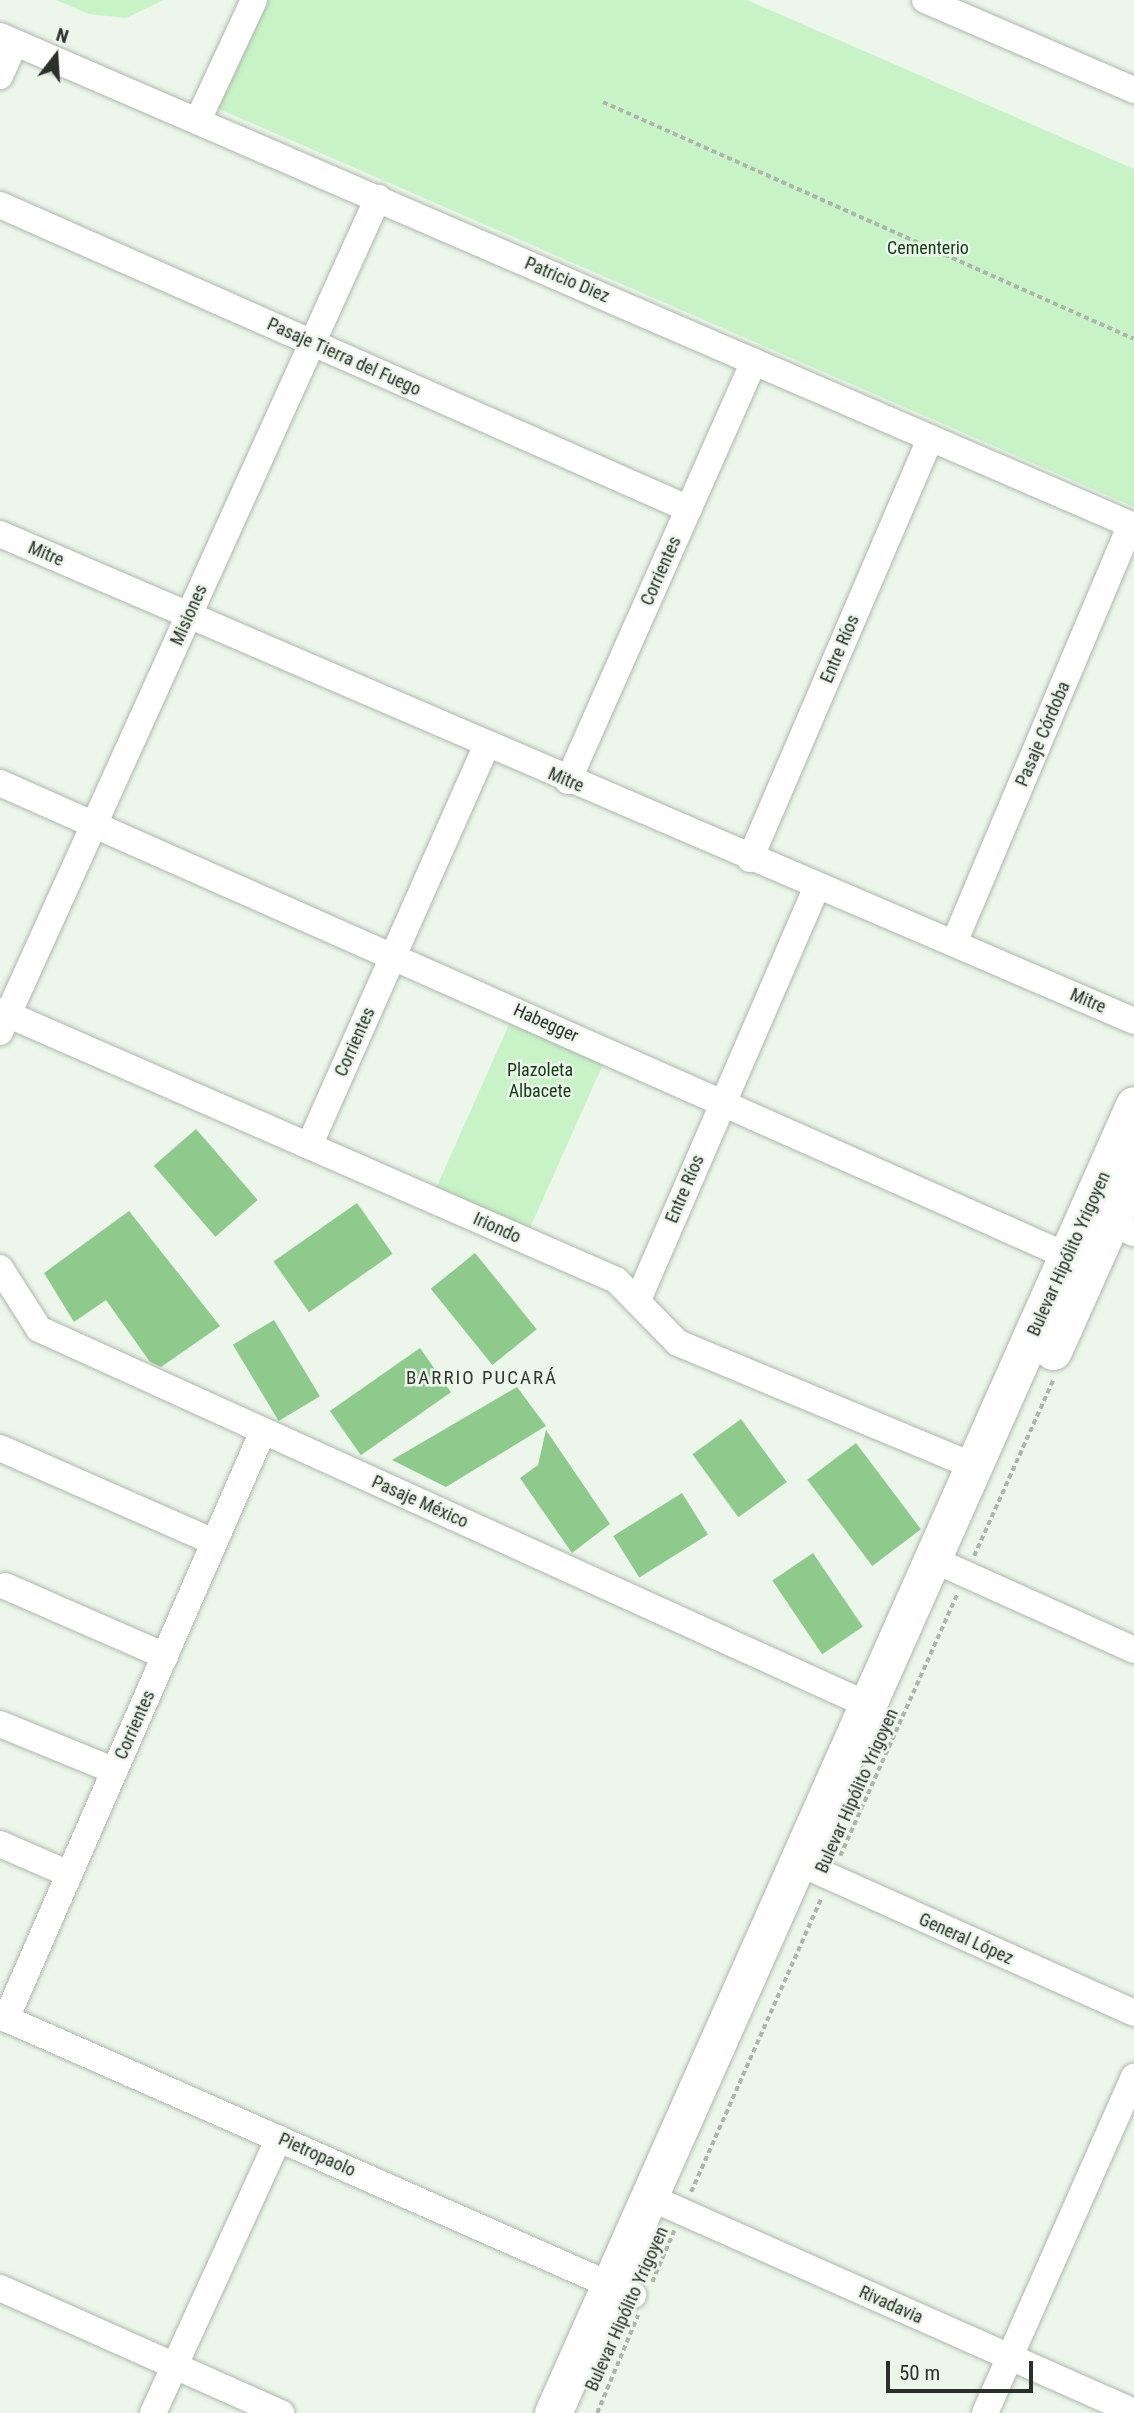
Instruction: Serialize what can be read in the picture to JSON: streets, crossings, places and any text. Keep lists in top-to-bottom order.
{
  "streets": {
    "highway": ["Bulevar Hipólito Yrigoyen"],
    "street": [
      "Patricio Diez",
      "Pasaje Tierra del Fuego",
      "Mitre",
      "Corrientes",
      "Misiones",
      "Entre Ríos",
      "Pasaje Córdoba",
      "Habegger",
      "Iriondo",
      "Pasaje México",
      "General López",
      "Pietropaolo",
      "Rivadavia"
    ]
  },
  "crossings": [
    ["Patricio Diez", "Corrientes"],
    ["Patricio Diez", "Misiones"],
    ["Patricio Diez", "Entre Ríos"],
    ["Patricio Diez", "Pasaje Córdoba"],
    ["Pasaje Tierra del Fuego", "Corrientes"],
    ["Pasaje Tierra del Fuego", "Misiones"],
    ["Mitre", "Corrientes"],
    ["Mitre", "Misiones"],
    ["Mitre", "Entre Ríos"],
    ["Mitre", "Pasaje Córdoba"],
    ["Corrientes", "Habegger"],
    ["Corrientes", "Iriondo"],
    ["Corrientes", "Pasaje México"],
    ["Corrientes", "Pietropaolo"],
    ["Misiones", "Habegger"],
    ["Misiones", "Iriondo"],
    ["Entre Ríos", "Habegger"],
    ["Entre Ríos", "Iriondo"],
    ["Habegger", "Bulevar Hipólito Yrigoyen"],
    ["Iriondo", "Bulevar Hipólito Yrigoyen"],
    ["Bulevar Hipólito Yrigoyen", "Pasaje México"],
    ["Bulevar Hipólito Yrigoyen", "General López"],
    ["Bulevar Hipólito Yrigoyen", "Pietropaolo"],
    ["Bulevar Hipólito Yrigoyen", "Rivadavia"]
  ],
  "districts": ["BARRIO PUCARÁ"],
  "parks": ["Cementerio", "Plazoleta Albacete"],
  "scale_bar": "50 m",
  "north": "top"
}
